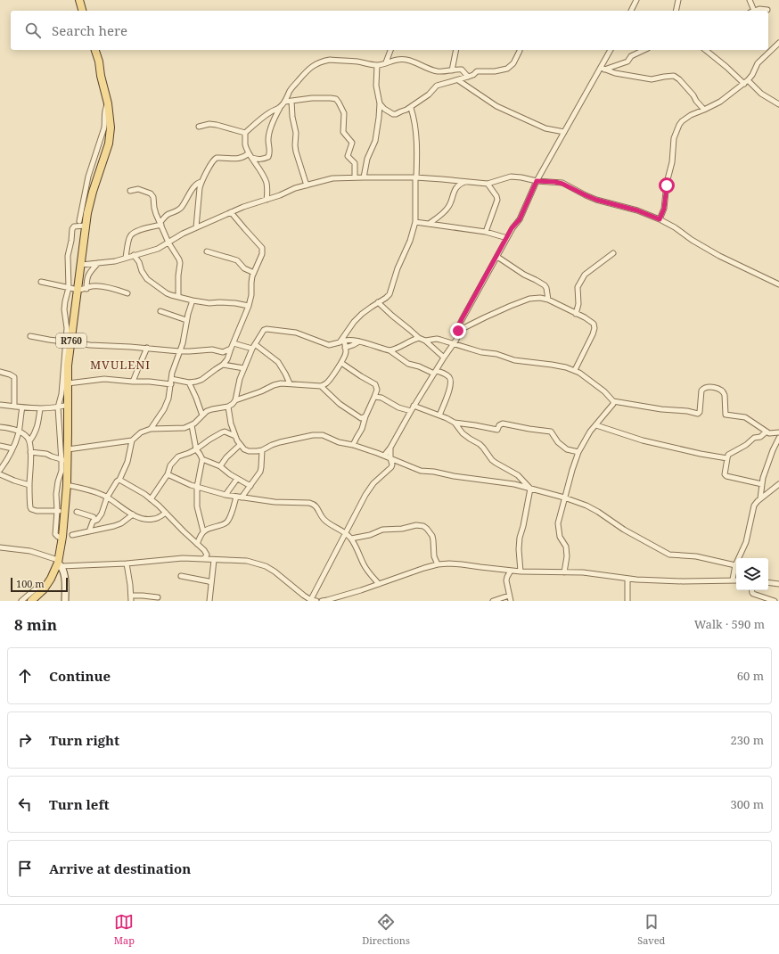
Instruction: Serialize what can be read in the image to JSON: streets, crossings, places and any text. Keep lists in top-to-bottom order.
{
  "streets": {
    "main road": ["R760"]
  },
  "districts": ["MVULENI"],
  "scale_bar": "100 m",
  "page": {
    "search": "Search here",
    "scale": "100 m",
    "heading": ["8 min", "Walk · 590 m"],
    "list": [
      ["Continue", "60 m"],
      ["Turn right", "230 m"],
      ["Turn left", "300 m"],
      "Arrive at destination"
    ],
    "nav": ["Map", "Directions", "Saved"]
  }
}
